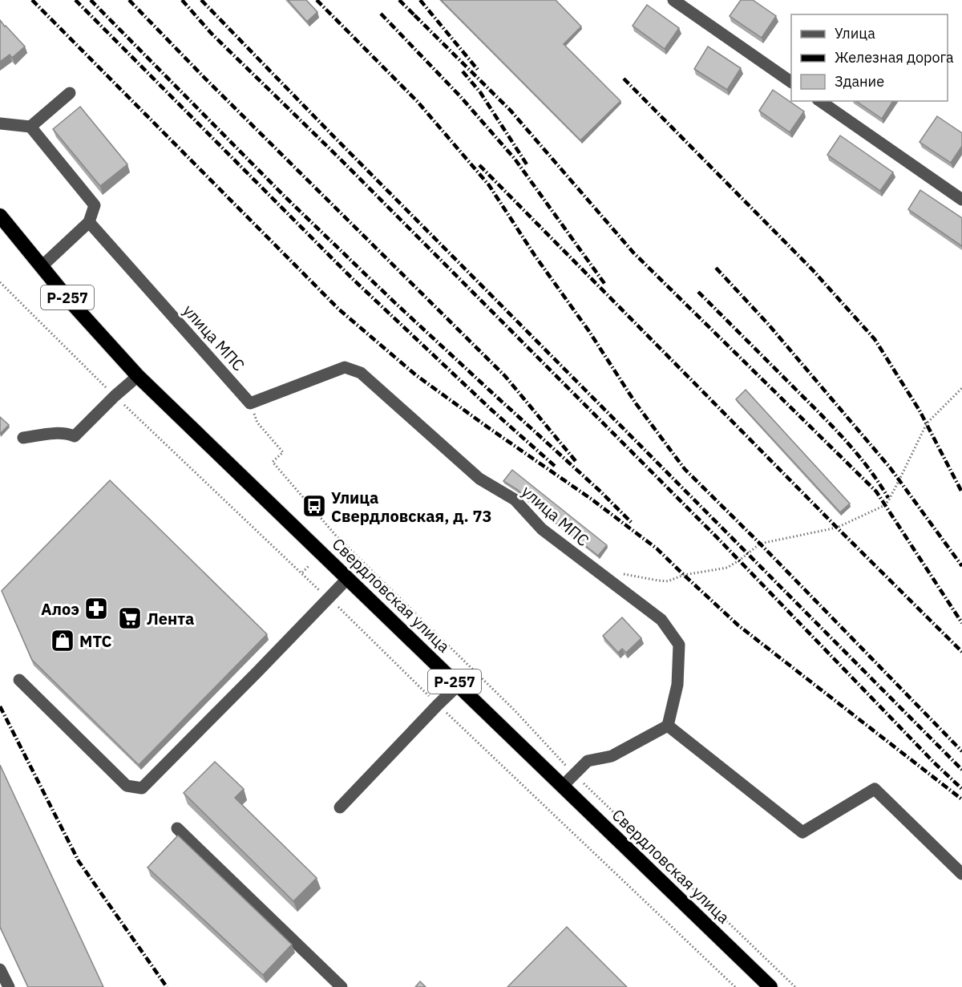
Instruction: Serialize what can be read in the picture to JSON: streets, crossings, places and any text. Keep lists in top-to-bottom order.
{
  "streets": {
    "highway": ["Р-257", "Свердловская улица"],
    "street": ["улица МПС"]
  },
  "places": {
    "bus stop": ["Улица Свердловская, д. 73"],
    "pharmacy": ["Алоэ"],
    "supermarket": ["Лента"],
    "shop": ["МТС"]
  },
  "legend": ["Улица", "Железная дорога", "Здание"]
}
